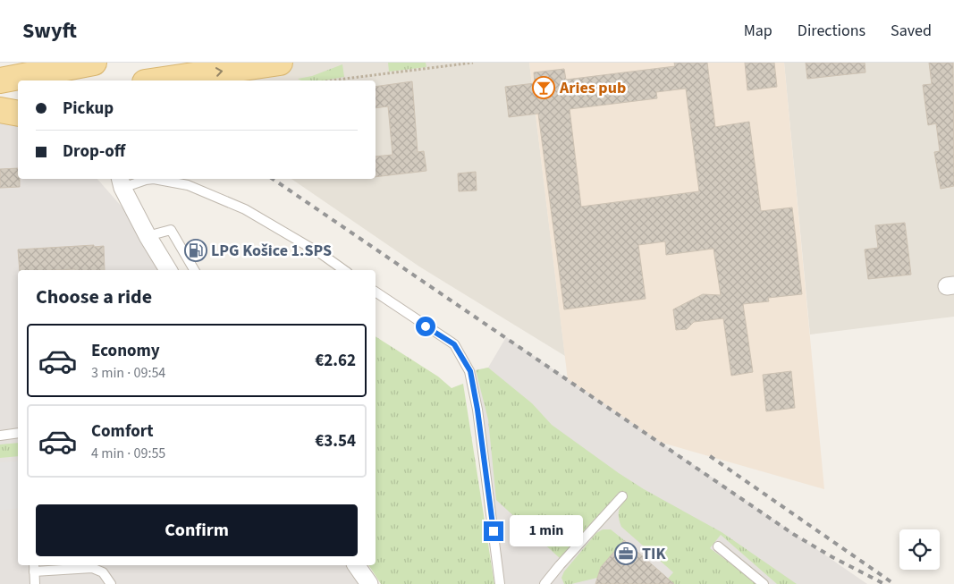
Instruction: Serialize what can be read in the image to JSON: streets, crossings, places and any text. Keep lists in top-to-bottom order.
{
  "places": {
    "bar": ["Aries pub"],
    "fuel station": ["LPG Košice 1.SPS"],
    "office": ["TIK"]
  },
  "page": {
    "header": "Swyft",
    "nav": ["Map", "Directions", "Saved"],
    "banner": ["Pickup", "Drop-off"],
    "heading": "Choose a ride",
    "list": [
      {
        "name": "Economy",
        "note": "3 min · 09:54",
        "value": "€2.62"
      },
      {
        "name": "Comfort",
        "note": "4 min · 09:55",
        "value": "€3.54"
      }
    ],
    "buttons": "Confirm",
    "bubble": "1 min"
  }
}
